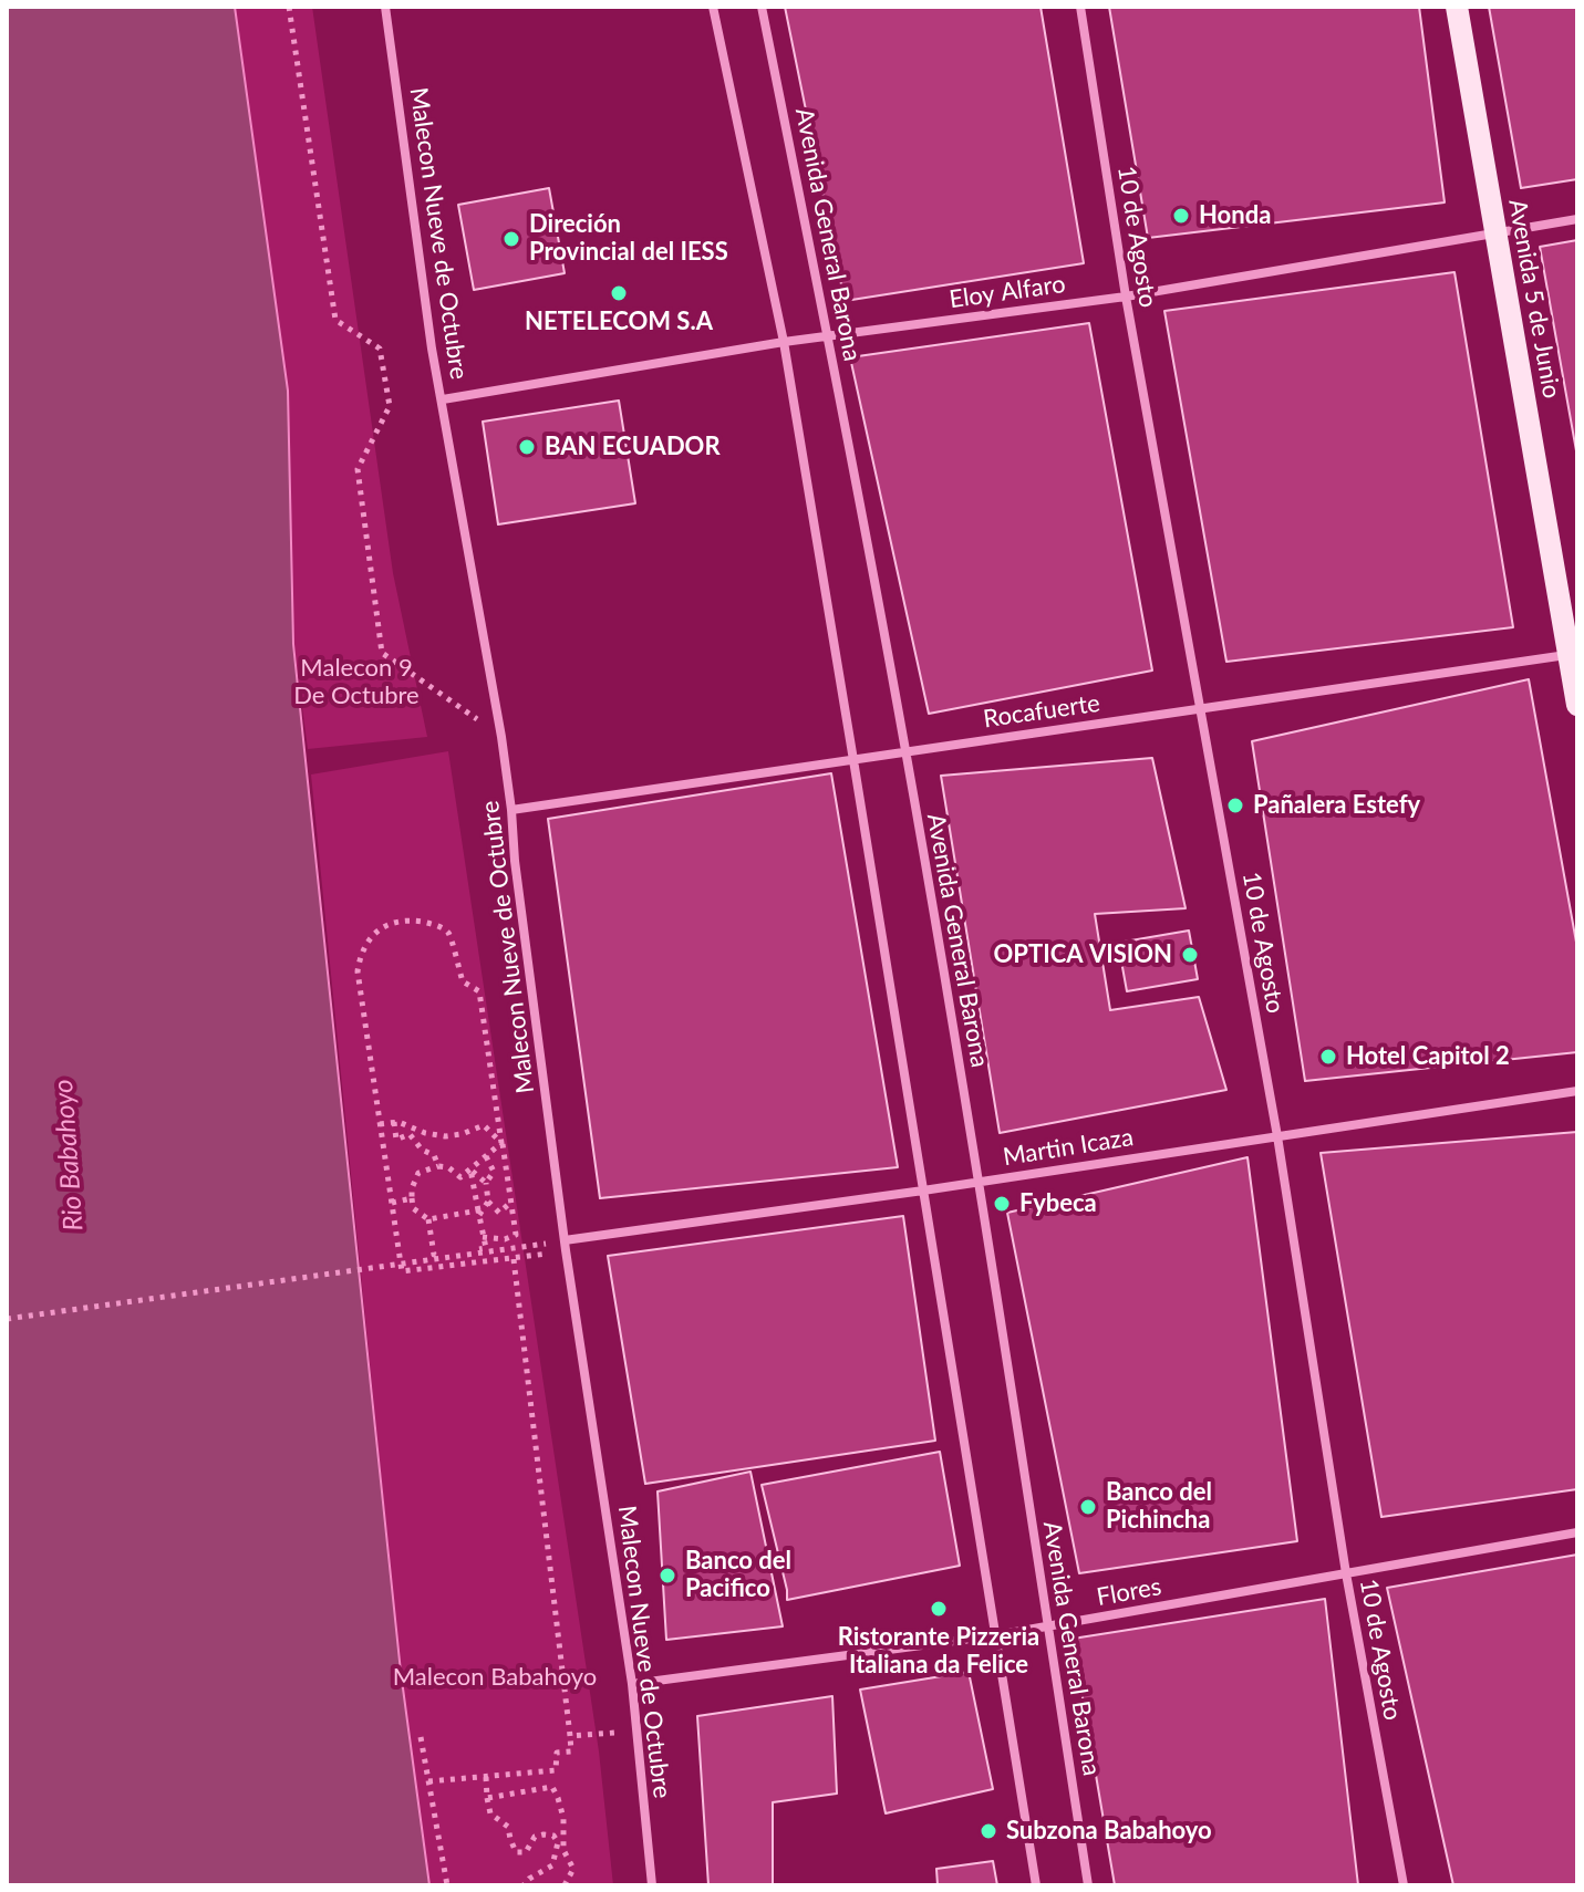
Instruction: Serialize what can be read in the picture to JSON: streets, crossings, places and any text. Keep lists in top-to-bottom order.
{
  "streets": {
    "main road": ["Avenida 5 de Junio"],
    "street": [
      "Malecon Nueve de Octubre",
      "Avenida General Barona",
      "10 de Agosto",
      "Eloy Alfaro",
      "Rocafuerte",
      "Martin Icaza",
      "Flores"
    ]
  },
  "crossings": [
    ["Malecon Nueve de Octubre", "Eloy Alfaro"],
    ["Malecon Nueve de Octubre", "Rocafuerte"],
    ["Malecon Nueve de Octubre", "Martin Icaza"],
    ["Malecon Nueve de Octubre", "Flores"],
    ["Avenida General Barona", "Eloy Alfaro"],
    ["Avenida General Barona", "Rocafuerte"],
    ["Avenida General Barona", "Martin Icaza"],
    ["Avenida General Barona", "Flores"],
    ["10 de Agosto", "Eloy Alfaro"],
    ["10 de Agosto", "Rocafuerte"],
    ["10 de Agosto", "Martin Icaza"],
    ["10 de Agosto", "Flores"],
    ["Eloy Alfaro", "Avenida 5 de Junio"],
    ["Avenida 5 de Junio", "Rocafuerte"]
  ],
  "water": ["Rio Babahoyo"],
  "parks": ["Malecon 9 De Octubre", "Malecon Babahoyo"],
  "places": [
    "Honda",
    "Direción Provincial del IESS",
    "NETELECOM S.A",
    "BAN ECUADOR",
    "Pañalera Estefy",
    "OPTICA VISION",
    "Hotel Capitol 2",
    "Fybeca",
    "Banco del Pichincha",
    "Banco del Pacifico",
    "Ristorante Pizzeria Italiana da Felice",
    "Subzona Babahoyo"
  ]
}
